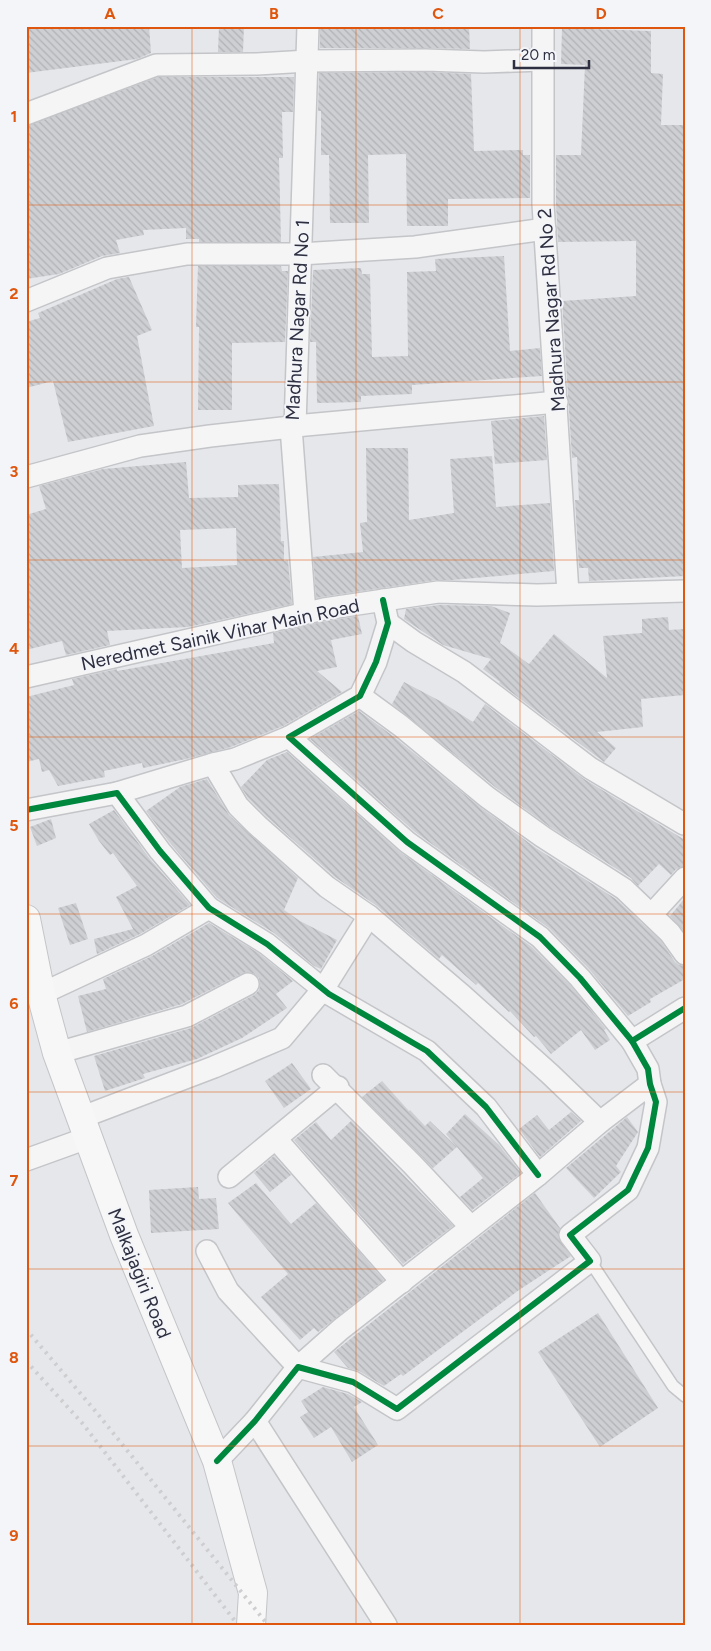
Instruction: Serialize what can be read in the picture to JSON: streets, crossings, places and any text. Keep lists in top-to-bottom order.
{
  "streets": {
    "main road": ["Malkajagiri Road"],
    "street": ["Madhura Nagar Rd No 2", "Madhura Nagar Rd No 1", "Neredmet Sainik Vihar Main Road"]
  },
  "crossings": [
    ["Madhura Nagar Rd No 2", "Neredmet Sainik Vihar Main Road"],
    ["Madhura Nagar Rd No 1", "Neredmet Sainik Vihar Main Road"]
  ],
  "scale_bar": "20 m",
  "grid": {
    "columns": [
      "A",
      "B",
      "C",
      "D"
    ],
    "rows": [
      "1",
      "2",
      "3",
      "4",
      "5",
      "6",
      "7",
      "8",
      "9"
    ]
  }
}
